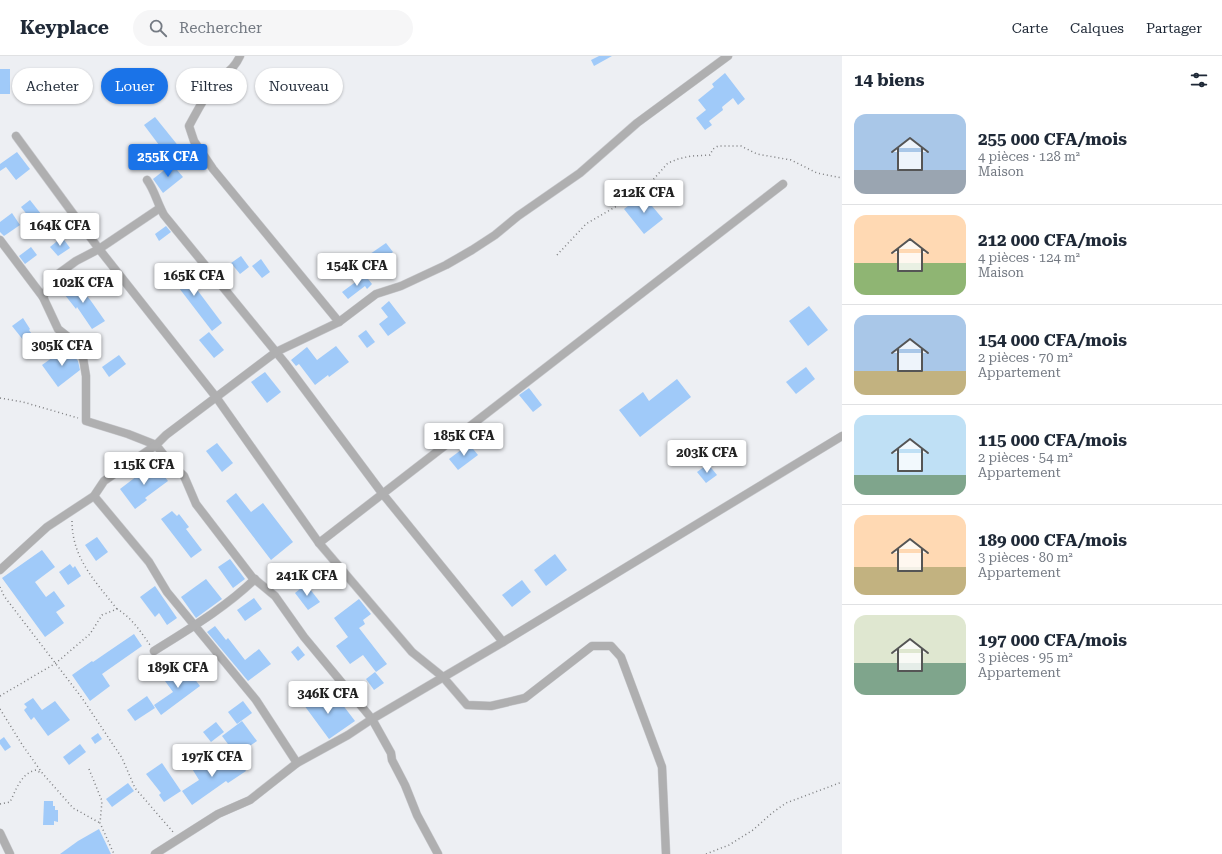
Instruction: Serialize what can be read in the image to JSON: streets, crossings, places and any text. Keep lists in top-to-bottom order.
{
  "page": {
    "header": "Keyplace",
    "search": "Rechercher",
    "nav": ["Carte", "Calques", "Partager"],
    "heading": "14 biens",
    "chip": [
      "Acheter",
      "Louer",
      "Filtres",
      "Nouveau"
    ],
    "list": [
      {
        "name": "255 000 CFA/mois",
        "note": "4 pièces · 128 m² · Maison"
      },
      {
        "name": "212 000 CFA/mois",
        "note": "4 pièces · 124 m² · Maison"
      },
      {
        "name": "154 000 CFA/mois",
        "note": "2 pièces · 70 m² · Appartement"
      },
      {
        "name": "115 000 CFA/mois",
        "note": "2 pièces · 54 m² · Appartement"
      },
      {
        "name": "189 000 CFA/mois",
        "note": "3 pièces · 80 m² · Appartement"
      },
      {
        "name": "197 000 CFA/mois",
        "note": "3 pièces · 95 m² · Appartement"
      }
    ],
    "price": [
      "255K CFA",
      "212K CFA",
      "164K CFA",
      "154K CFA",
      "165K CFA",
      "102K CFA",
      "305K CFA",
      "185K CFA",
      "203K CFA",
      "115K CFA",
      "241K CFA",
      "189K CFA",
      "346K CFA",
      "197K CFA"
    ]
  }
}
